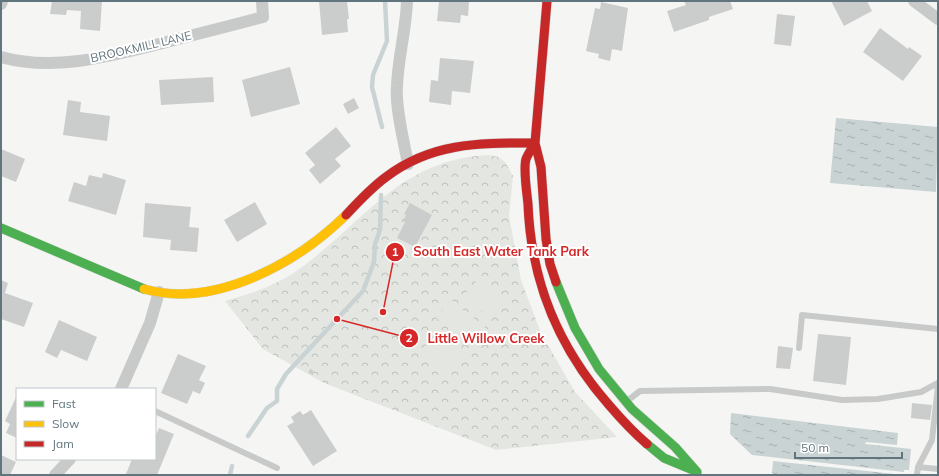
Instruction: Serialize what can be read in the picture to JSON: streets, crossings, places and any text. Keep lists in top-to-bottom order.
{
  "streets": {
    "street": ["BROOKMILL LANE"]
  },
  "places": ["South East Water Tank Park", "Little Willow Creek"],
  "legend": ["Fast", "Slow", "Jam"],
  "scale_bar": "50 m"
}
